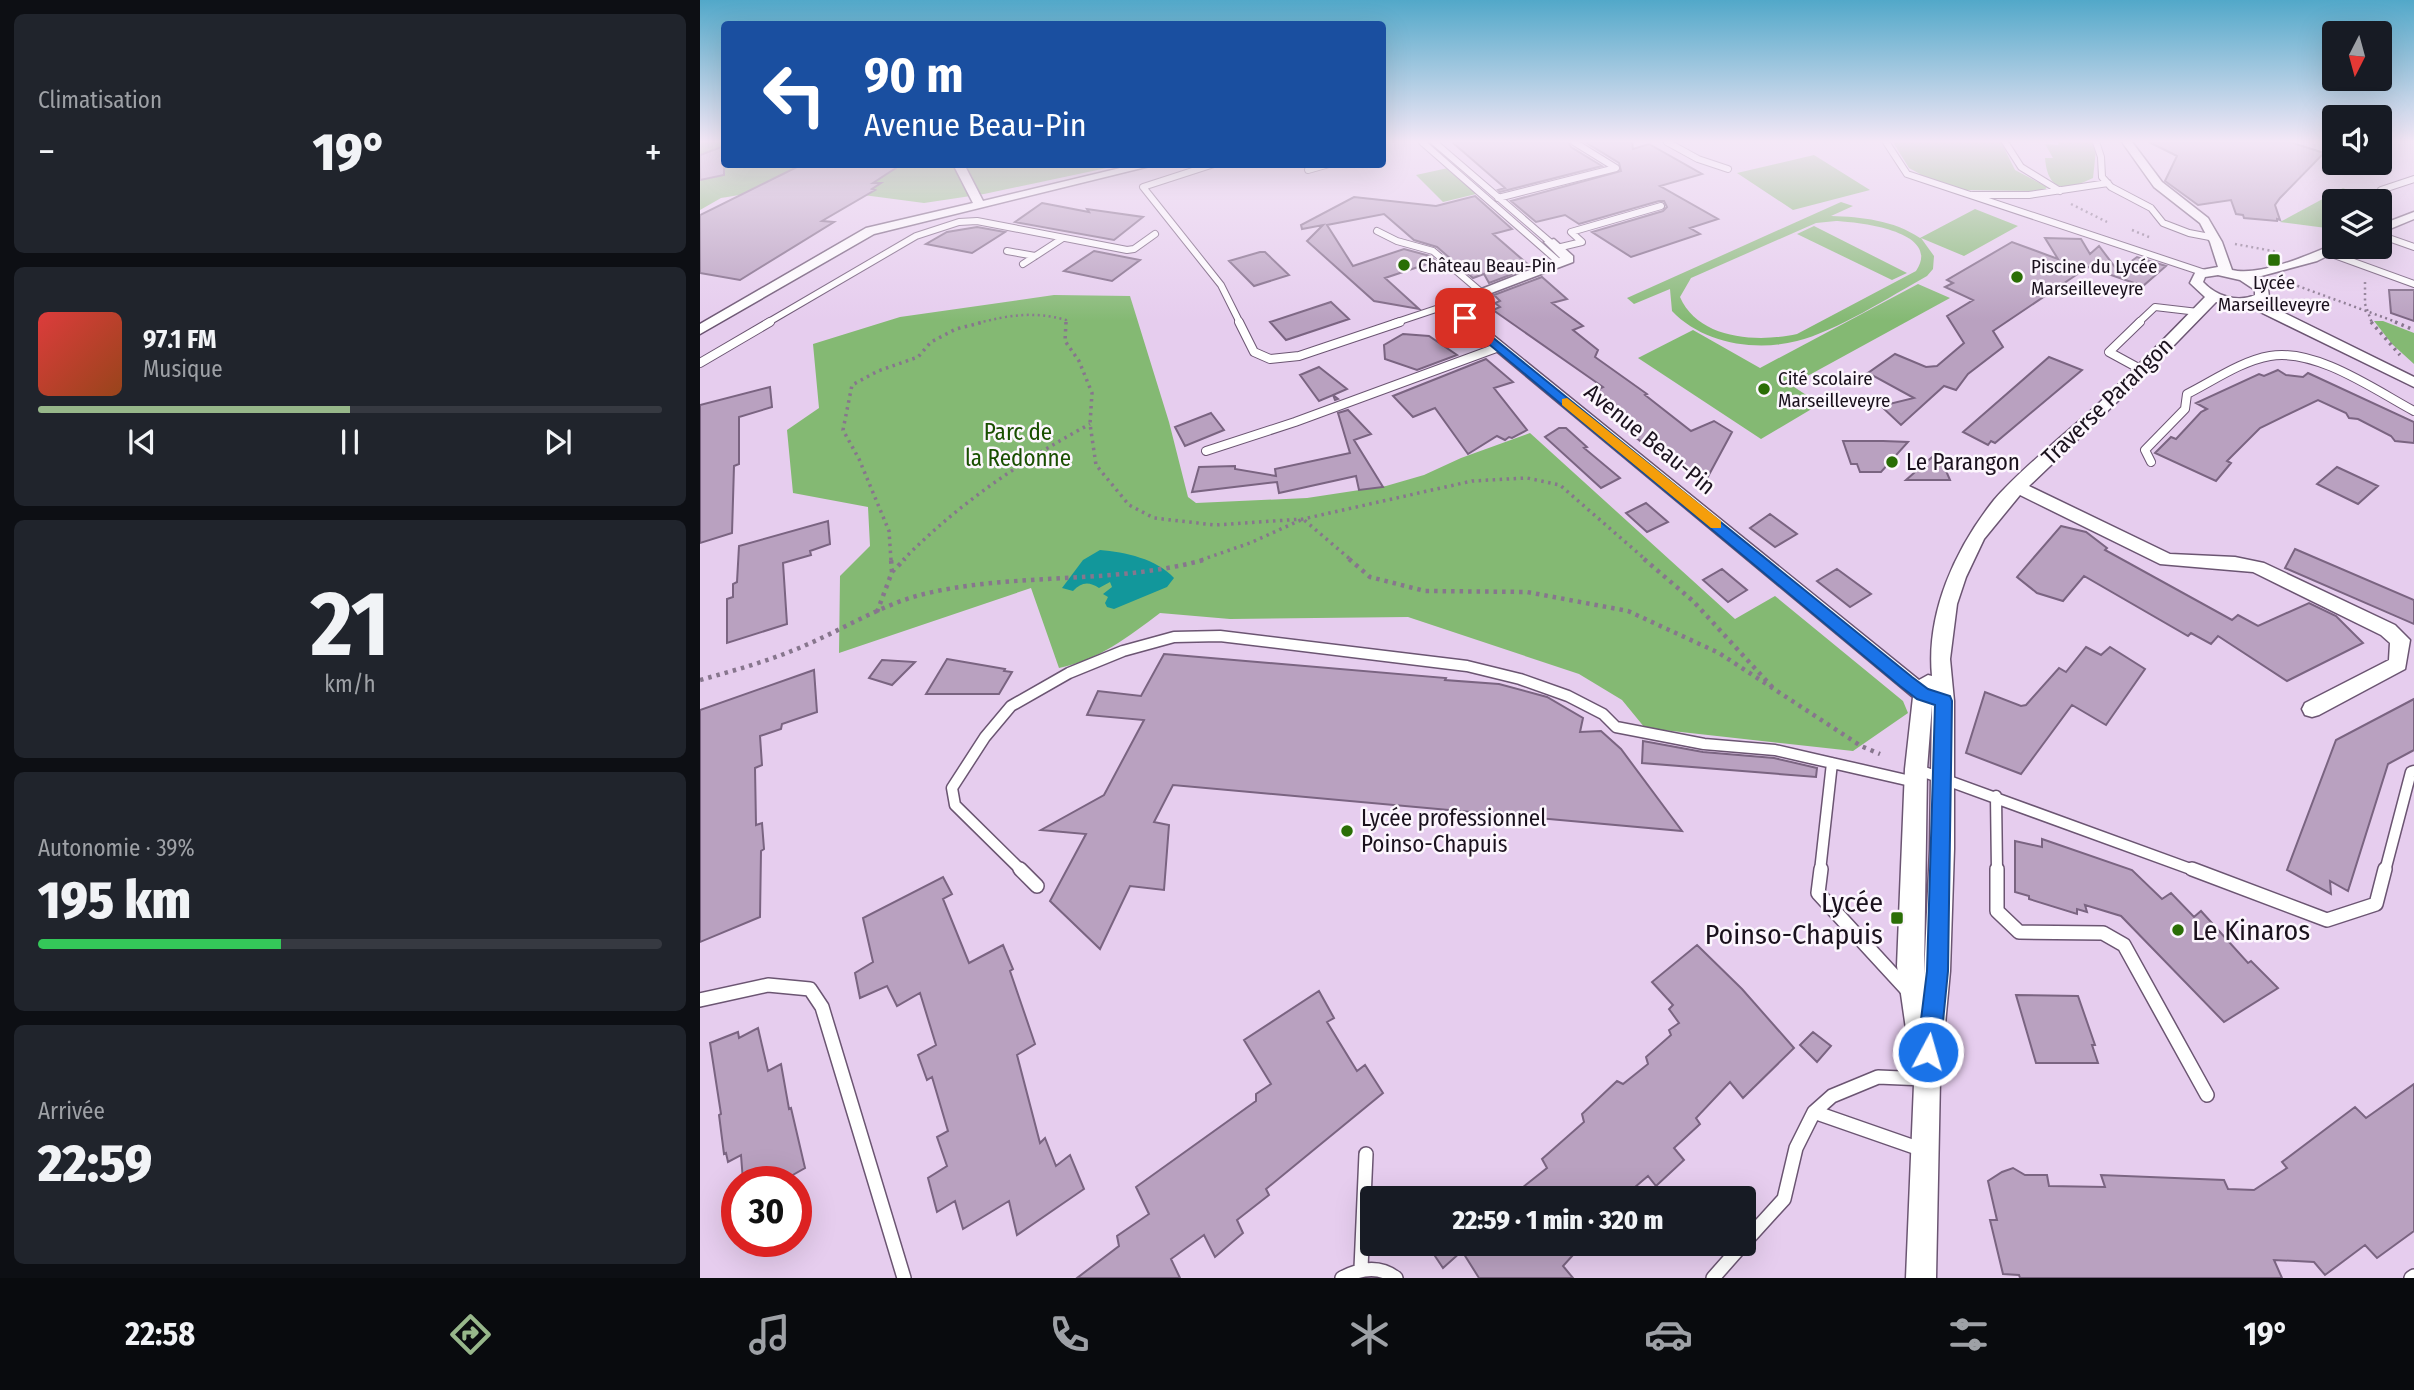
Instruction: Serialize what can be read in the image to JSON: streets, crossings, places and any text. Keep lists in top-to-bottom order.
{
  "streets": {
    "street": ["Traverse Parangon", "Avenue Beau-Pin"]
  },
  "crossings": [
    ["Traverse Parangon", "Avenue Beau-Pin"]
  ],
  "parks": ["Parc de la Redonne"],
  "places": {
    "transit": ["Lycée Marseilleveyre", "Lycée Poinso-Chapuis"],
    "other": [
      "Château Beau-Pin",
      "Piscine du Lycée Marseilleveyre",
      "Cité scolaire Marseilleveyre",
      "Le Parangon",
      "Lycée professionnel Poinso-Chapuis",
      "Le Kinaros"
    ]
  },
  "north": "bottom",
  "page": {
    "tile": [
      "Climatisation",
      ["21", "km/h"],
      ["Autonomie · 39%", "195 km"],
      ["Arrivée", "22:59"]
    ],
    "turn": ["90 m", "Avenue Beau-Pin"],
    "heat": ["−", "19°", "+"],
    "song": ["97.1 FM", "Musique"],
    "limit": "30",
    "trip": "22:59 · 1 min · 320 m",
    "tabs": ["22:58", "19°"]
  }
}
